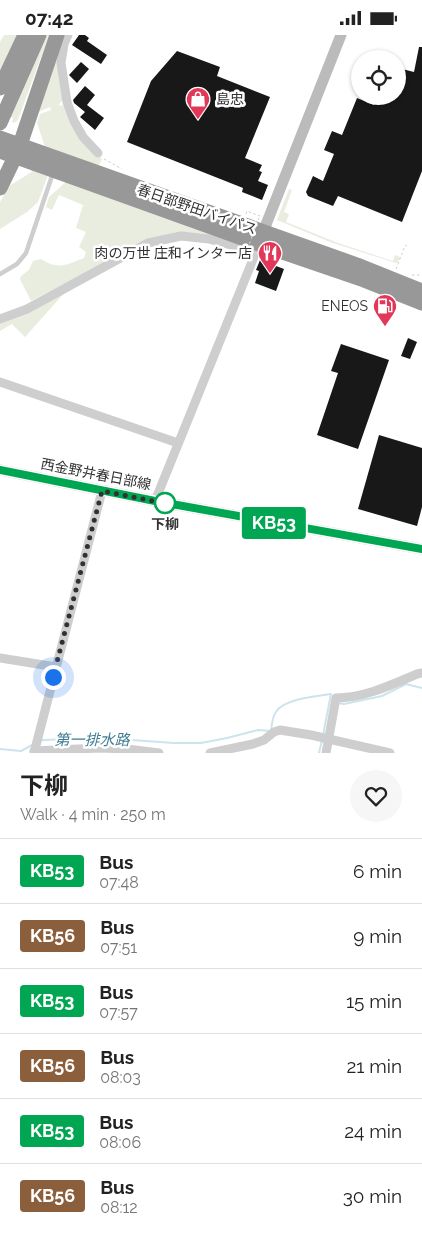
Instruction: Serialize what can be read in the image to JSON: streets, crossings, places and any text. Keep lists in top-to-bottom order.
{
  "streets": {
    "highway": ["春日部野田バイパス"],
    "main road": ["西金野井春日部線"]
  },
  "water": ["第一排水路"],
  "places": {
    "shop": ["島忠"],
    "restaurant": ["肉の万世 庄和インター店"],
    "fuel station": ["ENEOS"],
    "other": ["下柳"]
  },
  "lines": ["bus line KB53"],
  "page": {
    "status": "07:42",
    "on_map": "KB53",
    "heading": ["下柳", "Walk · 4 min · 250 m"],
    "list": [
      {
        "mark": "KB53",
        "name": "Bus",
        "note": "07:48",
        "value": "6 min"
      },
      {
        "mark": "KB56",
        "name": "Bus",
        "note": "07:51",
        "value": "9 min"
      },
      {
        "mark": "KB53",
        "name": "Bus",
        "note": "07:57",
        "value": "15 min"
      },
      {
        "mark": "KB56",
        "name": "Bus",
        "note": "08:03",
        "value": "21 min"
      },
      {
        "mark": "KB53",
        "name": "Bus",
        "note": "08:06",
        "value": "24 min"
      },
      {
        "mark": "KB56",
        "name": "Bus",
        "note": "08:12",
        "value": "30 min"
      }
    ]
  }
}
